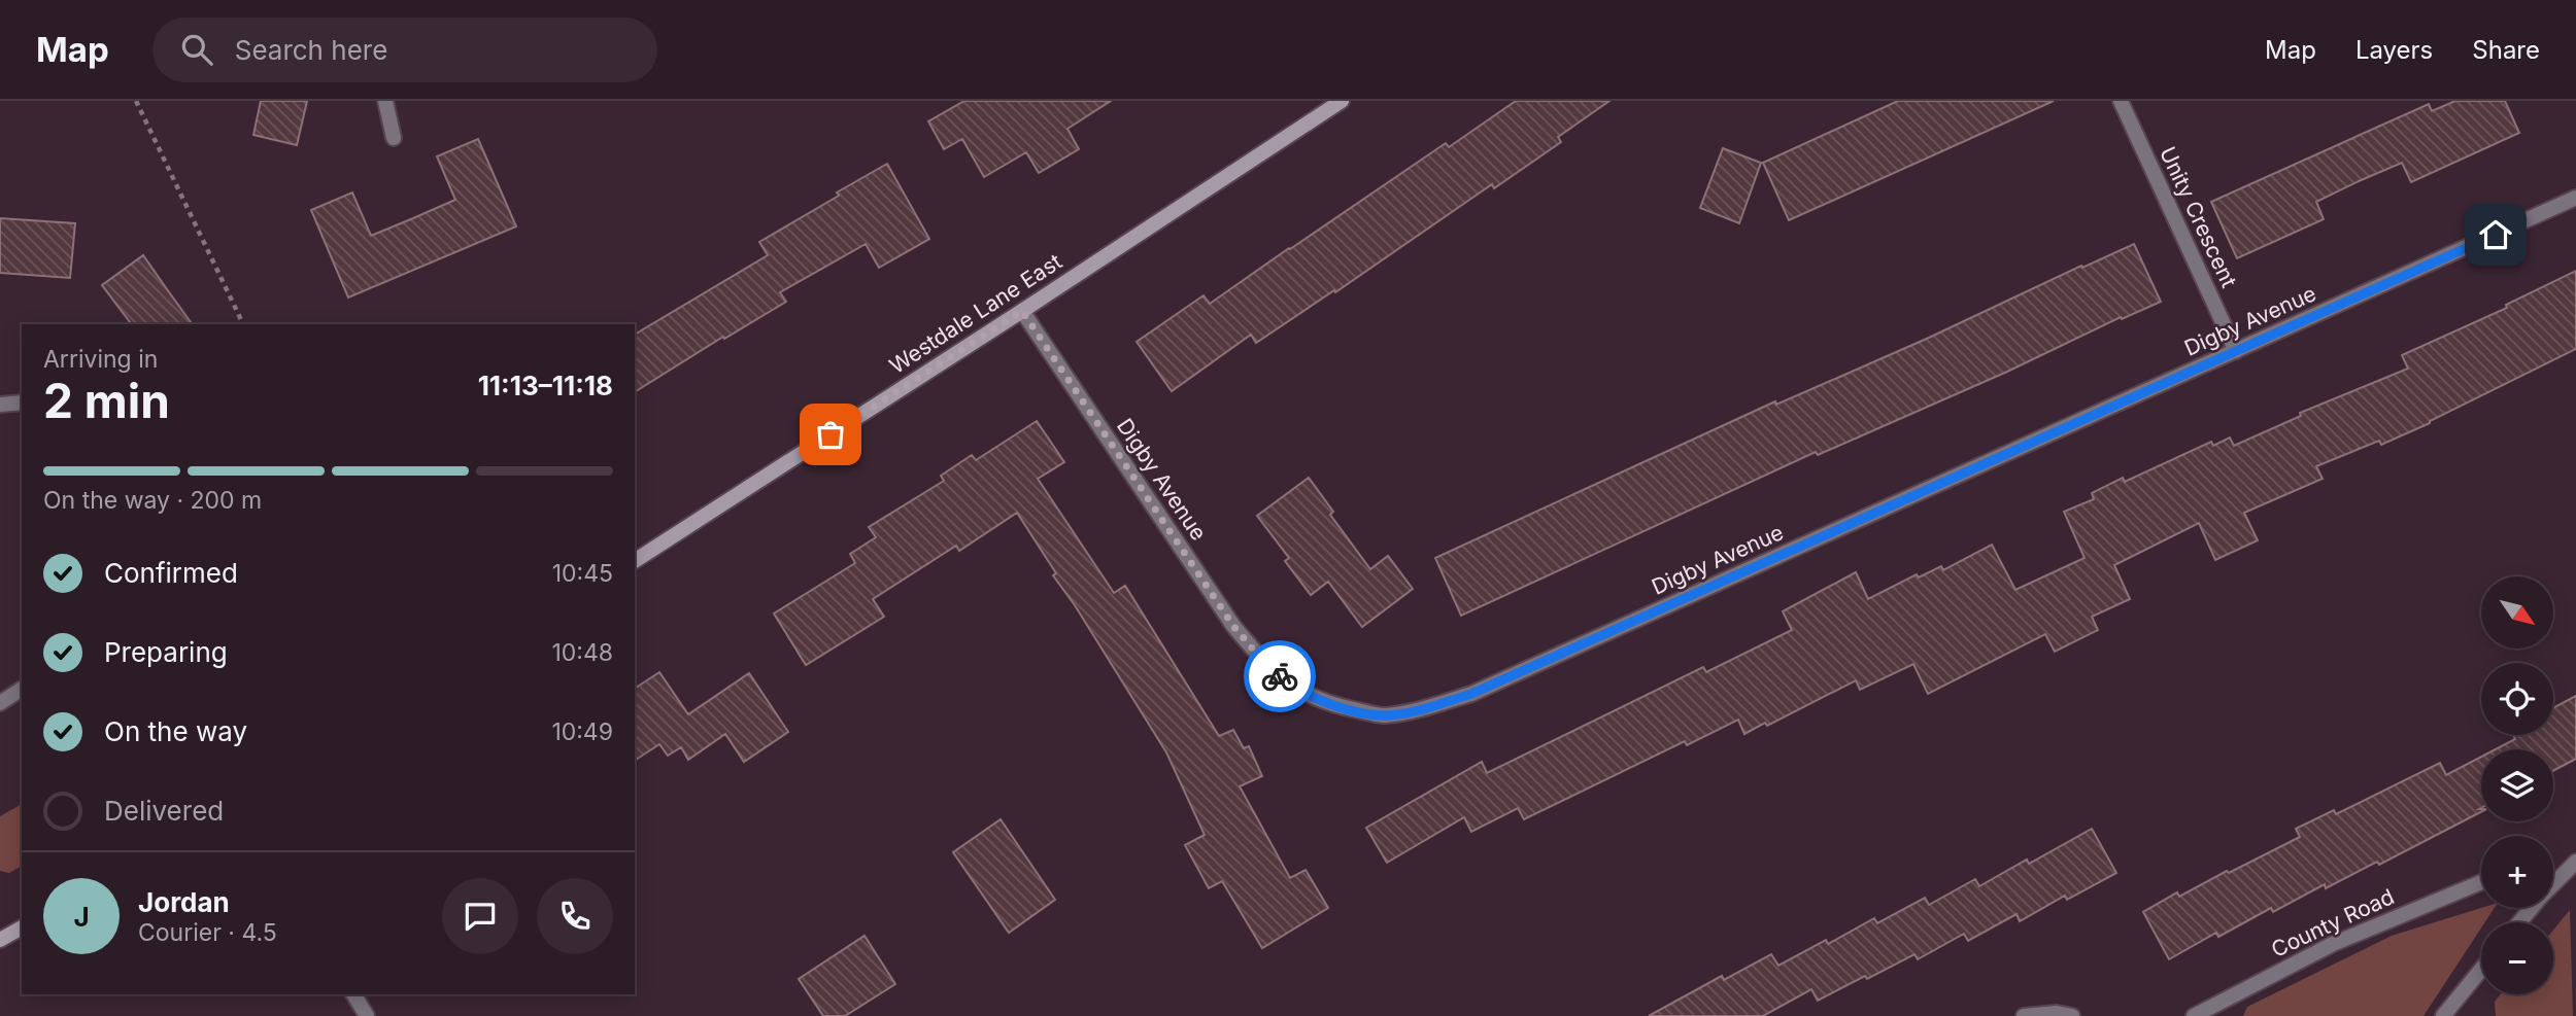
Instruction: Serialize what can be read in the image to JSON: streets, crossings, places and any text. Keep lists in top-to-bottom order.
{
  "streets": {
    "street": [
      "Unity Crescent",
      "Westdale Lane East",
      "Digby Avenue",
      "County Road"
    ]
  },
  "crossings": [
    ["Unity Crescent", "Digby Avenue"],
    ["Westdale Lane East", "Digby Avenue"]
  ],
  "north": "bottom right",
  "page": {
    "header": "Map",
    "search": "Search here",
    "nav": ["Map", "Layers", "Share"],
    "heading": ["2 min", "Arriving in", "11:13–11:18"],
    "panel": ["Jordan", "Courier · 4.5"],
    "bar": "On the way · 200 m",
    "list": [
      ["Confirmed", "10:45"],
      ["Preparing", "10:48"],
      ["On the way", "10:49"],
      "Delivered"
    ],
    "map_buttons": ["+", "−"],
    "round": "J"
  }
}
